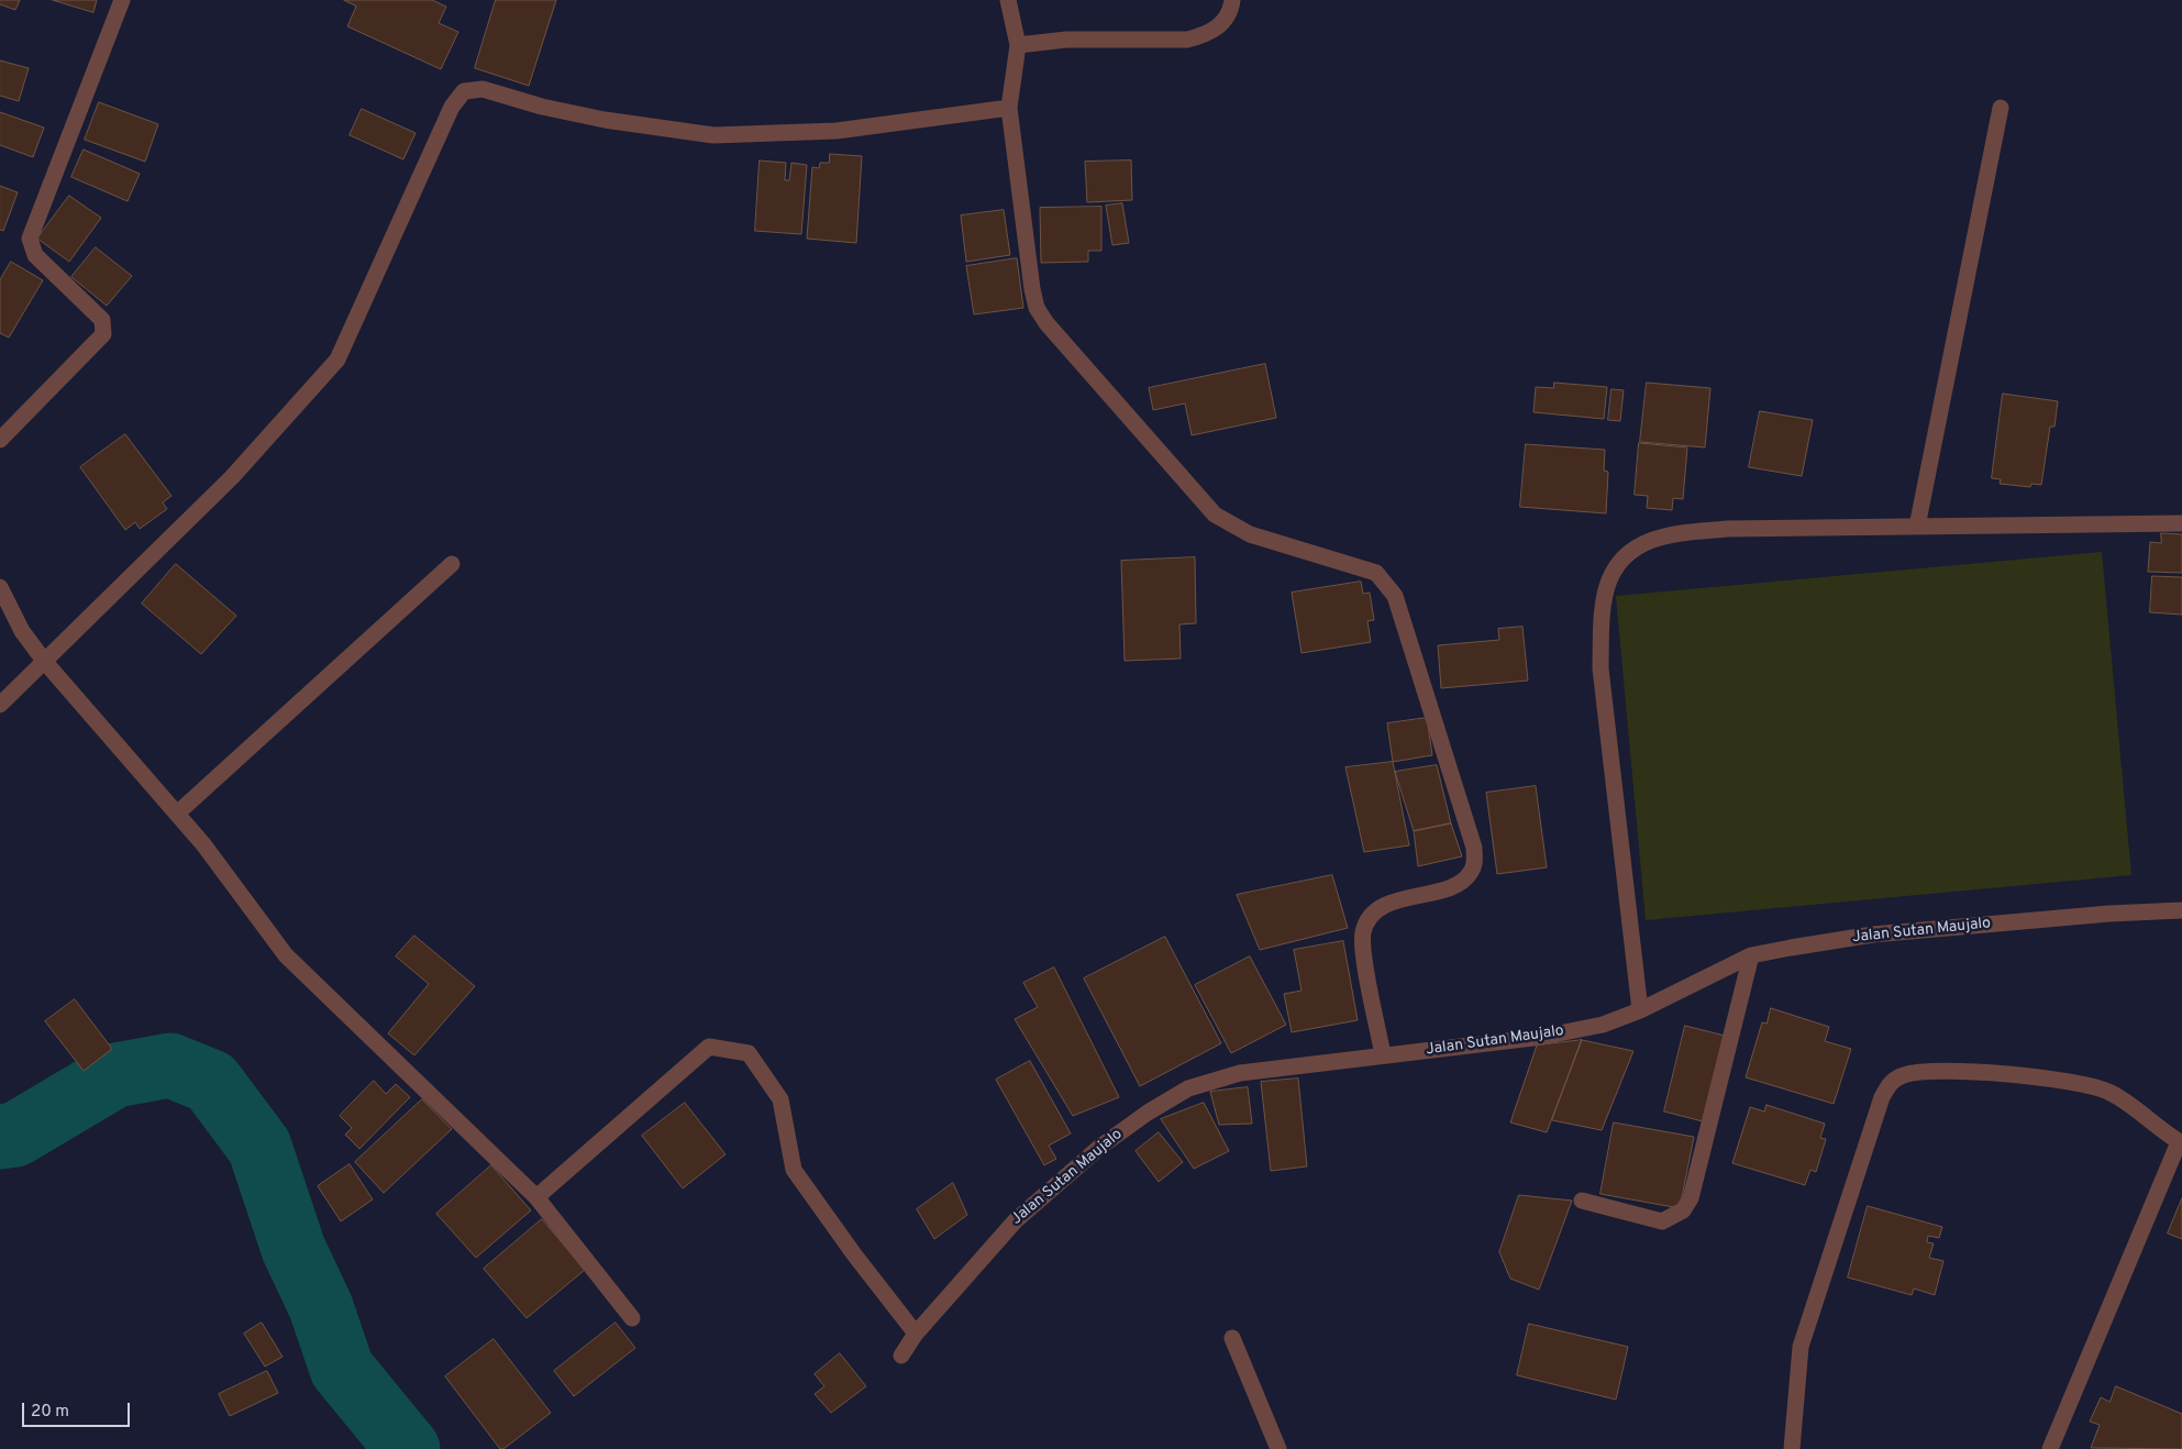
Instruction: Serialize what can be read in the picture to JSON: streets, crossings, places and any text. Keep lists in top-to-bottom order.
{
  "streets": {
    "street": ["Jalan Sutan Maujalo"]
  },
  "scale_bar": "20 m"
}
